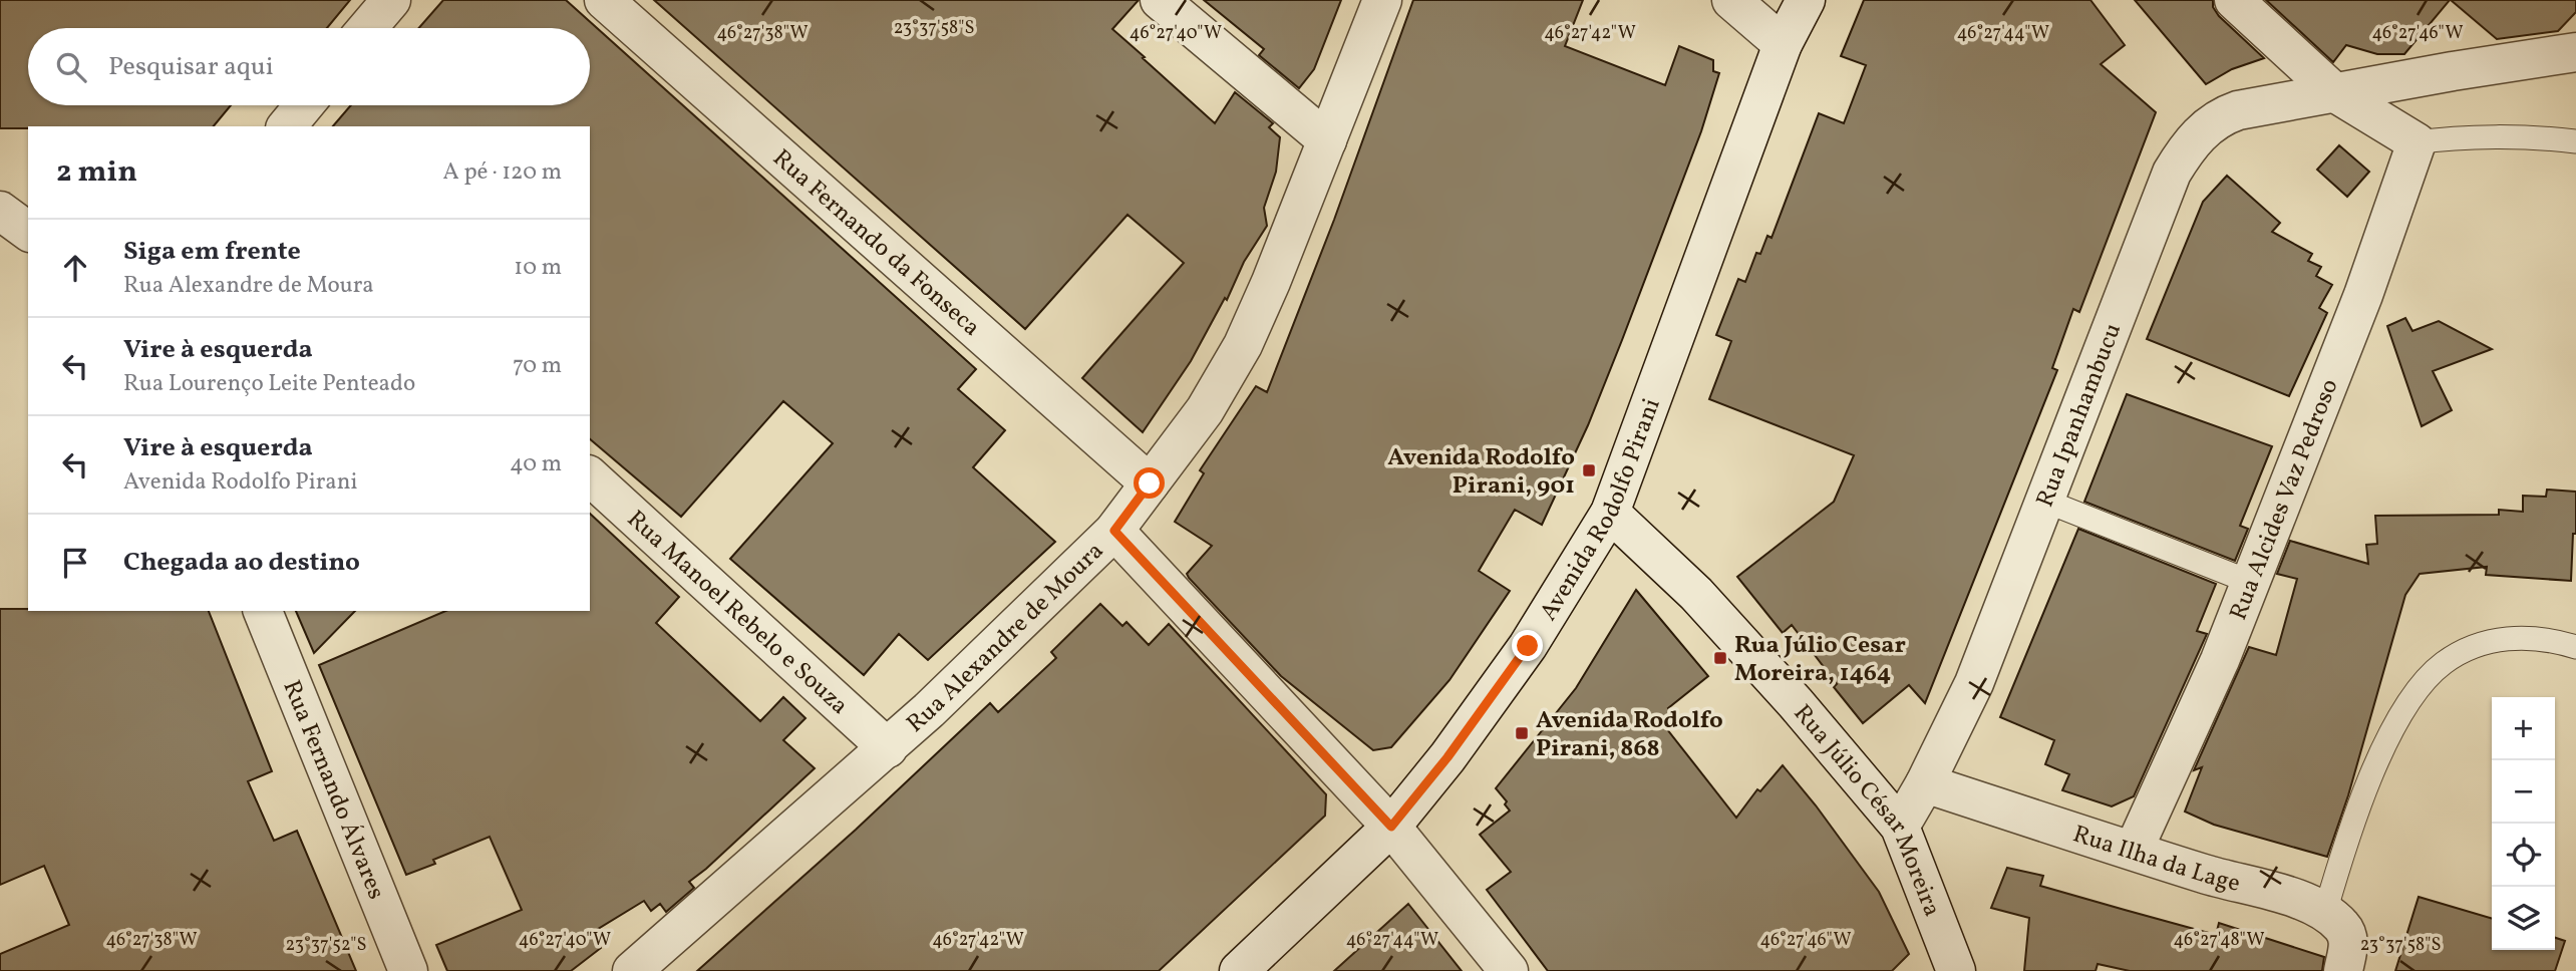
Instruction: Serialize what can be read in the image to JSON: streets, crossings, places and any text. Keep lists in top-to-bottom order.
{
  "streets": {
    "street": [
      "Rua Fernando da Fonseca",
      "Rua Ipanhambucu",
      "Rua Alcides Vaz Pedroso",
      "Avenida Rodolfo Pirani",
      "Rua Manoel Rebelo e Souza",
      "Rua Alexandre de Moura",
      "Rua Fernando Álvares",
      "Rua Júlio César Moreira",
      "Rua Ilha da Lage"
    ]
  },
  "crossings": [
    ["Rua Fernando da Fonseca", "Rua Alexandre de Moura"],
    ["Rua Ipanhambucu", "Rua Júlio César Moreira"],
    ["Rua Ipanhambucu", "Rua Ilha da Lage"],
    ["Rua Alcides Vaz Pedroso", "Rua Ilha da Lage"],
    ["Avenida Rodolfo Pirani", "Rua Júlio César Moreira"],
    ["Rua Manoel Rebelo e Souza", "Rua Alexandre de Moura"]
  ],
  "places": {
    "transit": ["Avenida Rodolfo Pirani, 901", "Rua Júlio Cesar Moreira, 1464", "Avenida Rodolfo Pirani, 868"]
  },
  "page": {
    "search": "Pesquisar aqui",
    "heading": ["2 min", "A pé · 120 m"],
    "list": [
      ["Siga em frente", "Rua Alexandre de Moura", "10 m"],
      ["Vire à esquerda", "Rua Lourenço Leite Penteado", "70 m"],
      ["Vire à esquerda", "Avenida Rodolfo Pirani", "40 m"],
      "Chegada ao destino"
    ],
    "map_buttons": ["+", "−"]
  },
  "coordinates": [
    "23°37'58\"S",
    "46°27'38\"W",
    "46°27'40\"W",
    "46°27'42\"W",
    "46°27'46\"W",
    "46°27'44\"W",
    "46°27'48\"W",
    "23°37'52\"S"
  ]
}
